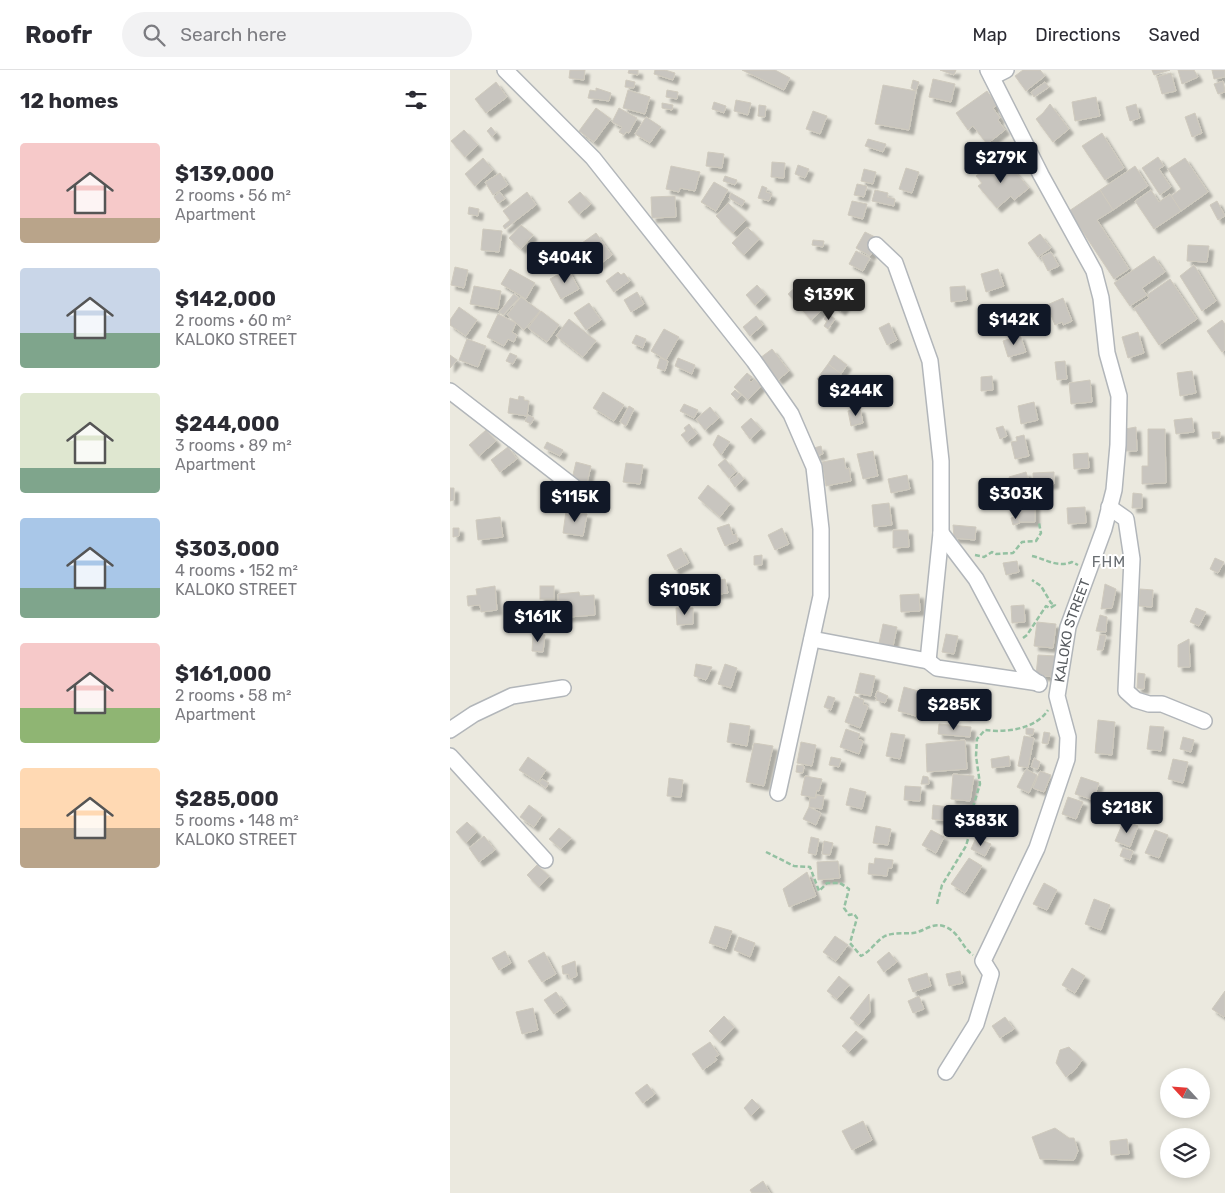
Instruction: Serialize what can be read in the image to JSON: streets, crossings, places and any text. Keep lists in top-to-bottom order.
{
  "streets": {
    "street": ["KALOKO STREET"]
  },
  "districts": ["FHM"],
  "north": "top left",
  "page": {
    "header": "Roofr",
    "search": "Search here",
    "nav": ["Map", "Directions", "Saved"],
    "heading": "12 homes",
    "list": [
      {
        "name": "$139,000",
        "note": "2 rooms · 56 m² · Apartment"
      },
      {
        "name": "$142,000",
        "note": "2 rooms · 60 m² · KALOKO STREET"
      },
      {
        "name": "$244,000",
        "note": "3 rooms · 89 m² · Apartment"
      },
      {
        "name": "$303,000",
        "note": "4 rooms · 152 m² · KALOKO STREET"
      },
      {
        "name": "$161,000",
        "note": "2 rooms · 58 m² · Apartment"
      },
      {
        "name": "$285,000",
        "note": "5 rooms · 148 m² · KALOKO STREET"
      }
    ],
    "price": [
      "$279K",
      "$404K",
      "$139K",
      "$142K",
      "$244K",
      "$303K",
      "$115K",
      "$105K",
      "$161K",
      "$285K",
      "$218K",
      "$383K"
    ]
  }
}
